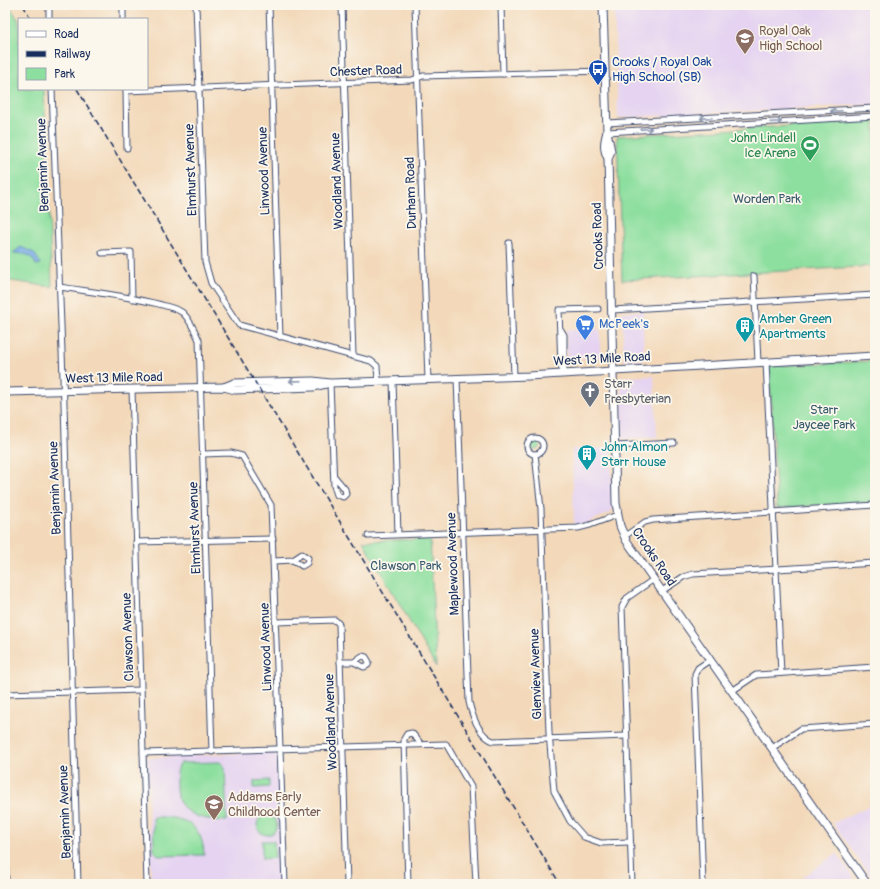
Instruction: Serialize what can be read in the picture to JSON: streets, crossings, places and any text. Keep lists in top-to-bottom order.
{
  "streets": {
    "main road": ["Crooks Road", "West 13 Mile Road"],
    "street": [
      "Chester Road",
      "Benjamin Avenue",
      "Elmhurst Avenue",
      "Linwood Avenue",
      "Woodland Avenue",
      "Durham Road",
      "Maplewood Avenue",
      "Clawson Avenue",
      "Glenview Avenue"
    ]
  },
  "crossings": [
    ["Chester Road", "Elmhurst Avenue"],
    ["Chester Road", "Linwood Avenue"],
    ["Chester Road", "Woodland Avenue"],
    ["Chester Road", "Durham Road"],
    ["Chester Road", "Crooks Road"],
    ["Benjamin Avenue", "West 13 Mile Road"],
    ["Elmhurst Avenue", "Linwood Avenue"],
    ["Elmhurst Avenue", "West 13 Mile Road"],
    ["Linwood Avenue", "Woodland Avenue"],
    ["Durham Road", "West 13 Mile Road"],
    ["Crooks Road", "West 13 Mile Road"],
    ["West 13 Mile Road", "Maplewood Avenue"],
    ["West 13 Mile Road", "Clawson Avenue"],
    ["Maplewood Avenue", "Glenview Avenue"]
  ],
  "parks": ["Worden Park", "Starr Jaycee Park", "Clawson Park"],
  "places": {
    "school or university": ["Royal Oak High School", "Addams Early Childhood Center"],
    "bus stop": ["Crooks / Royal Oak High School (SB)"],
    "sports": ["John Lindell Ice Arena"],
    "supermarket": ["McPeek's"],
    "building": ["Amber Green Apartments", "John Almon Starr House"],
    "church": ["Starr Presbyterian"]
  },
  "legend": ["Road", "Railway", "Park"]
}
